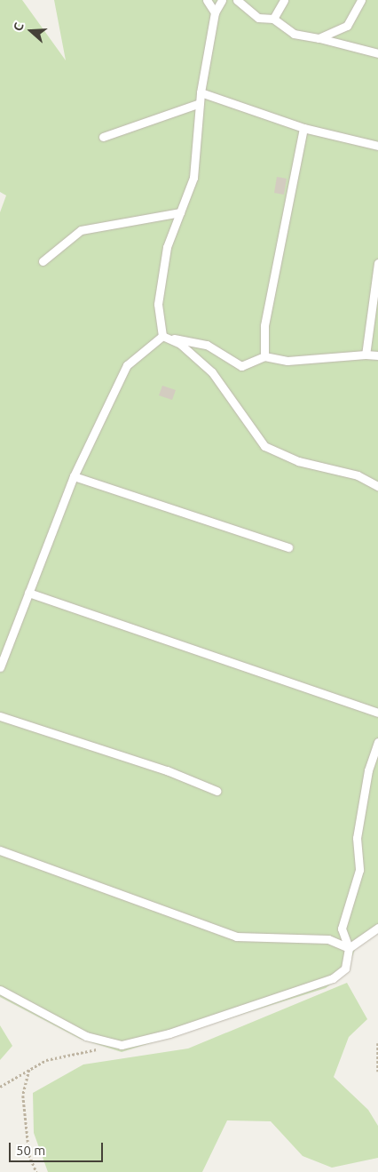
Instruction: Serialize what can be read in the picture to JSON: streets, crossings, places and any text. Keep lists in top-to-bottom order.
{
  "scale_bar": "50 m",
  "north": "left"
}
